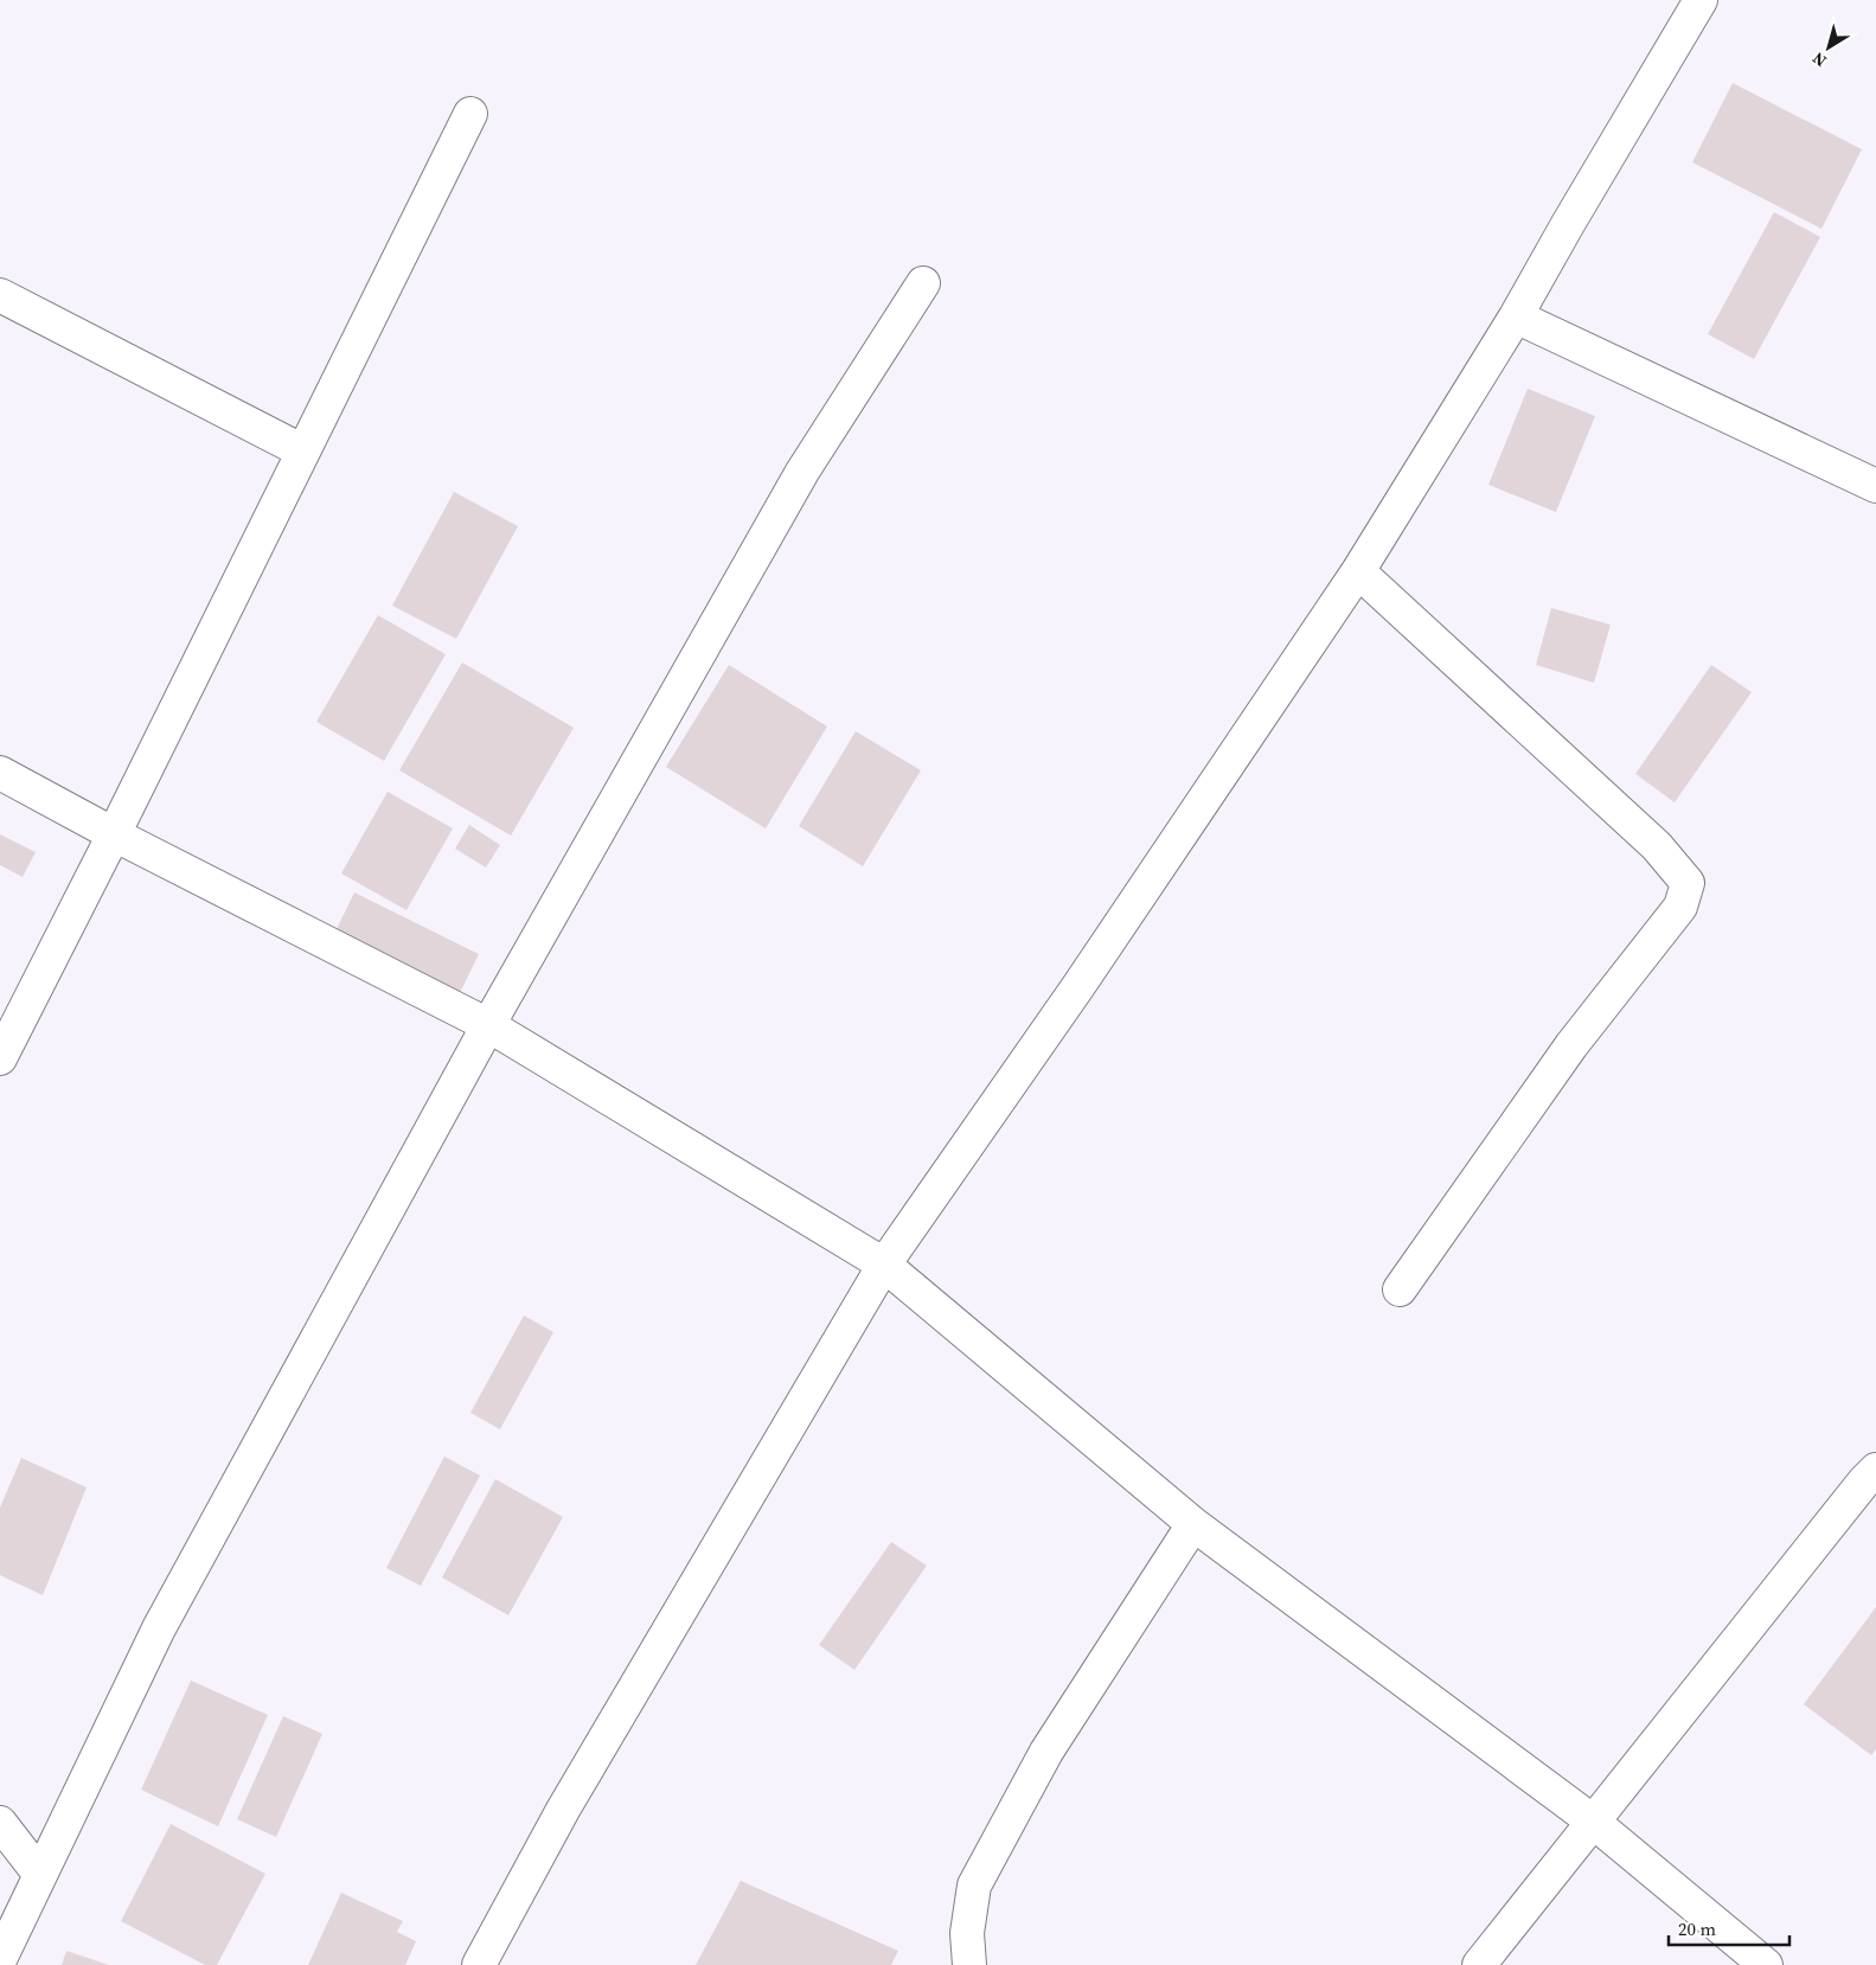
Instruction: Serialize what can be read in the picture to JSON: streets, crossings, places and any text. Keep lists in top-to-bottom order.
{
  "scale_bar": "20 m",
  "north": "bottom left"
}
